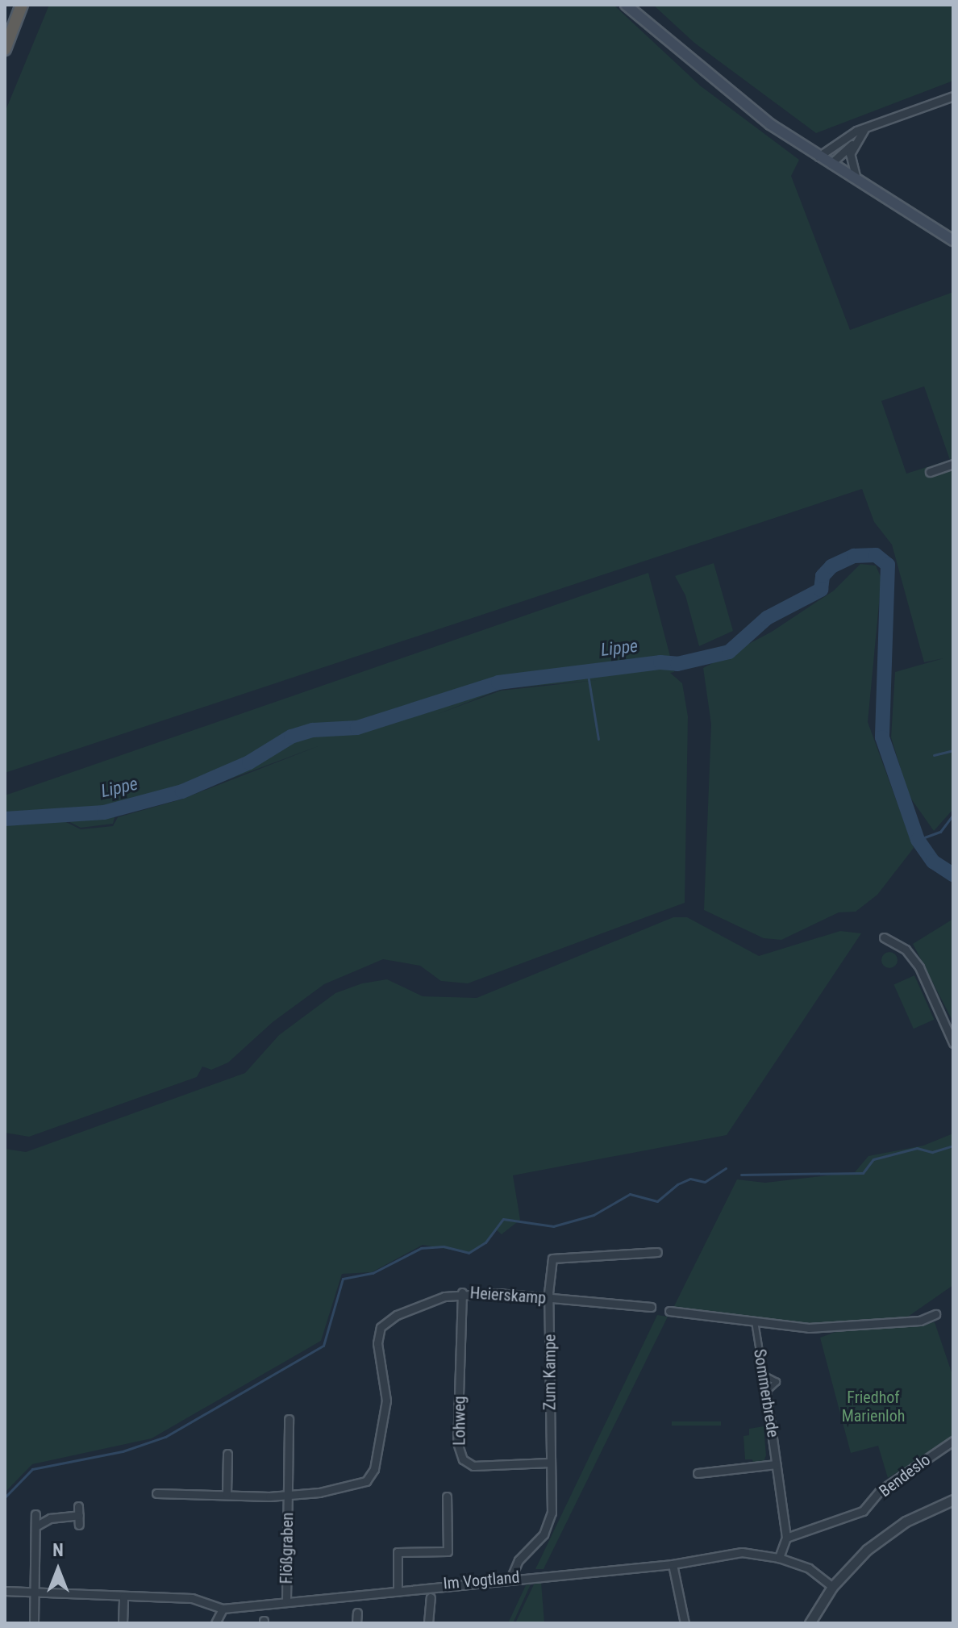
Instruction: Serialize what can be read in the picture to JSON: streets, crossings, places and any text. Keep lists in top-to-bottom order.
{
  "streets": {
    "street": [
      "Heierskamp",
      "Zum Kampe",
      "Sommerbrede",
      "Lohweg",
      "Bendeslo",
      "Flößgraben",
      "Im Vogtland"
    ]
  },
  "crossings": [
    ["Heierskamp", "Zum Kampe"],
    ["Heierskamp", "Lohweg"],
    ["Heierskamp", "Flößgraben"],
    ["Zum Kampe", "Lohweg"],
    ["Zum Kampe", "Im Vogtland"],
    ["Sommerbrede", "Bendeslo"],
    ["Sommerbrede", "Im Vogtland"],
    ["Flößgraben", "Im Vogtland"]
  ],
  "water": ["Lippe"],
  "parks": ["Friedhof Marienloh"],
  "north": "top"
}
